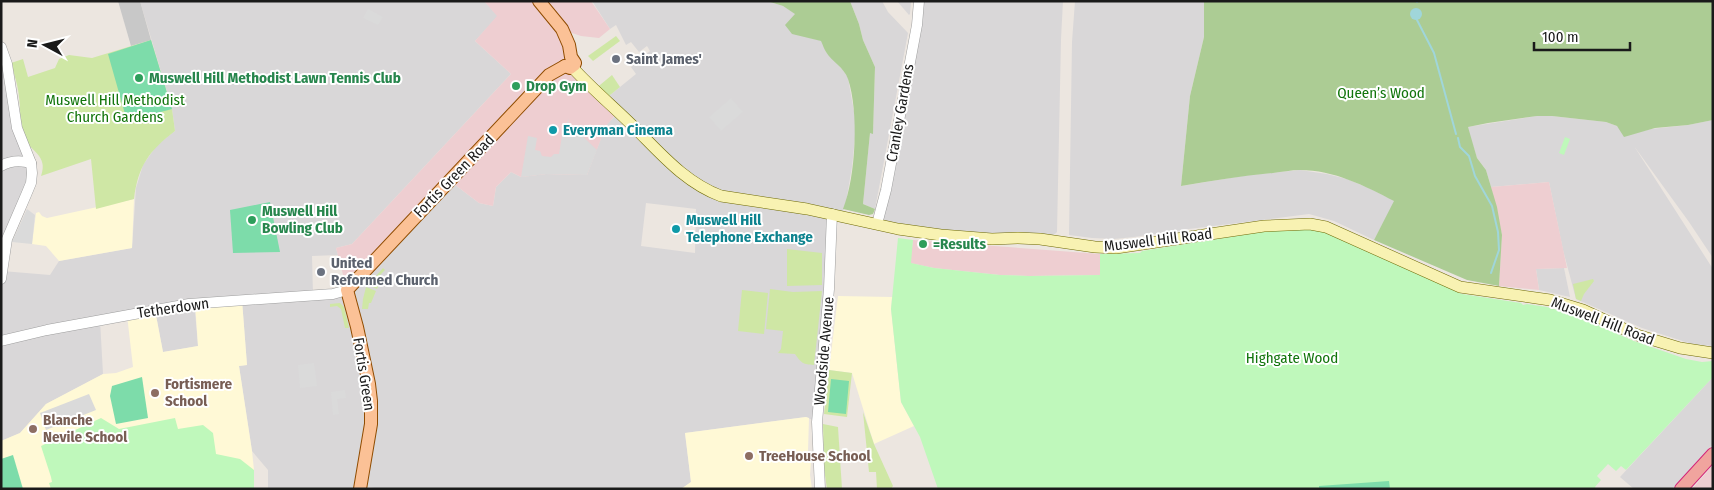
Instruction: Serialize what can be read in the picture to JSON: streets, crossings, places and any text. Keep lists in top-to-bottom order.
{
  "streets": {
    "main road": ["Fortis Green Road", "Muswell Hill Road", "Fortis Green"],
    "street": ["Cranley Gardens", "Tetherdown", "Woodside Avenue"]
  },
  "crossings": [
    ["Cranley Gardens", "Muswell Hill Road"],
    ["Fortis Green Road", "Muswell Hill Road"],
    ["Fortis Green Road", "Tetherdown"],
    ["Fortis Green Road", "Fortis Green"],
    ["Muswell Hill Road", "Woodside Avenue"],
    ["Tetherdown", "Fortis Green"]
  ],
  "parks": ["Queen’s Wood", "Muswell Hill Methodist Church Gardens", "Highgate Wood"],
  "places": [
    "Saint James'",
    "Muswell Hill Methodist Lawn Tennis Club",
    "Drop Gym",
    "Everyman Cinema",
    "Muswell Hill Bowling Club",
    "Muswell Hill Telephone Exchange",
    "=Results",
    "United Reformed Church",
    "Fortismere School",
    "Blanche Nevile School",
    "TreeHouse School"
  ],
  "scale_bar": "100 m",
  "north": "left"
}
